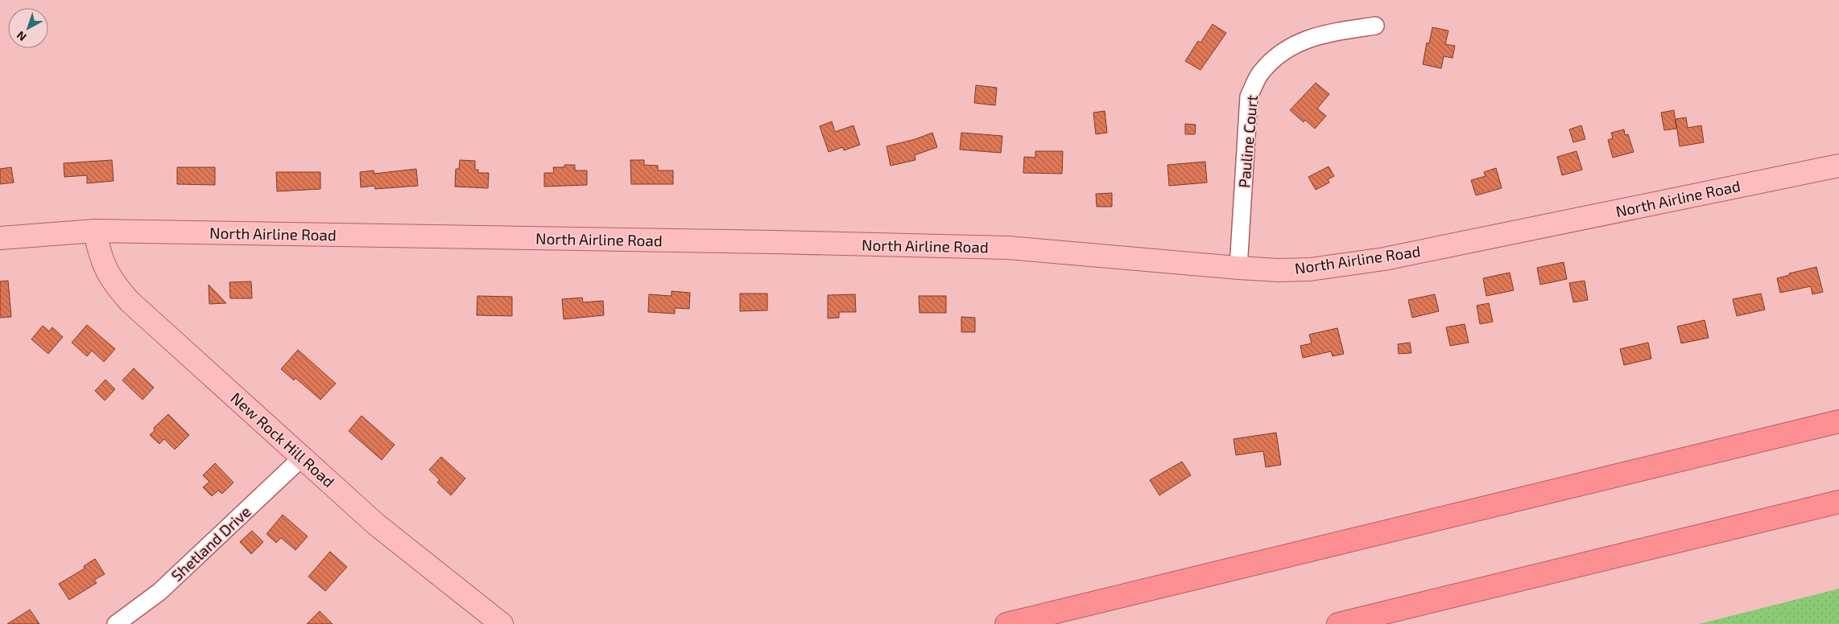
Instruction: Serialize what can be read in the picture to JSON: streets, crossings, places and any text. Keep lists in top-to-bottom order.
{
  "streets": {
    "main road": ["North Airline Road", "New Rock Hill Road"],
    "street": ["Pauline Court", "Shetland Drive"]
  },
  "crossings": [
    ["Pauline Court", "North Airline Road"],
    ["North Airline Road", "New Rock Hill Road"],
    ["New Rock Hill Road", "Shetland Drive"]
  ],
  "north": "bottom left"
}
